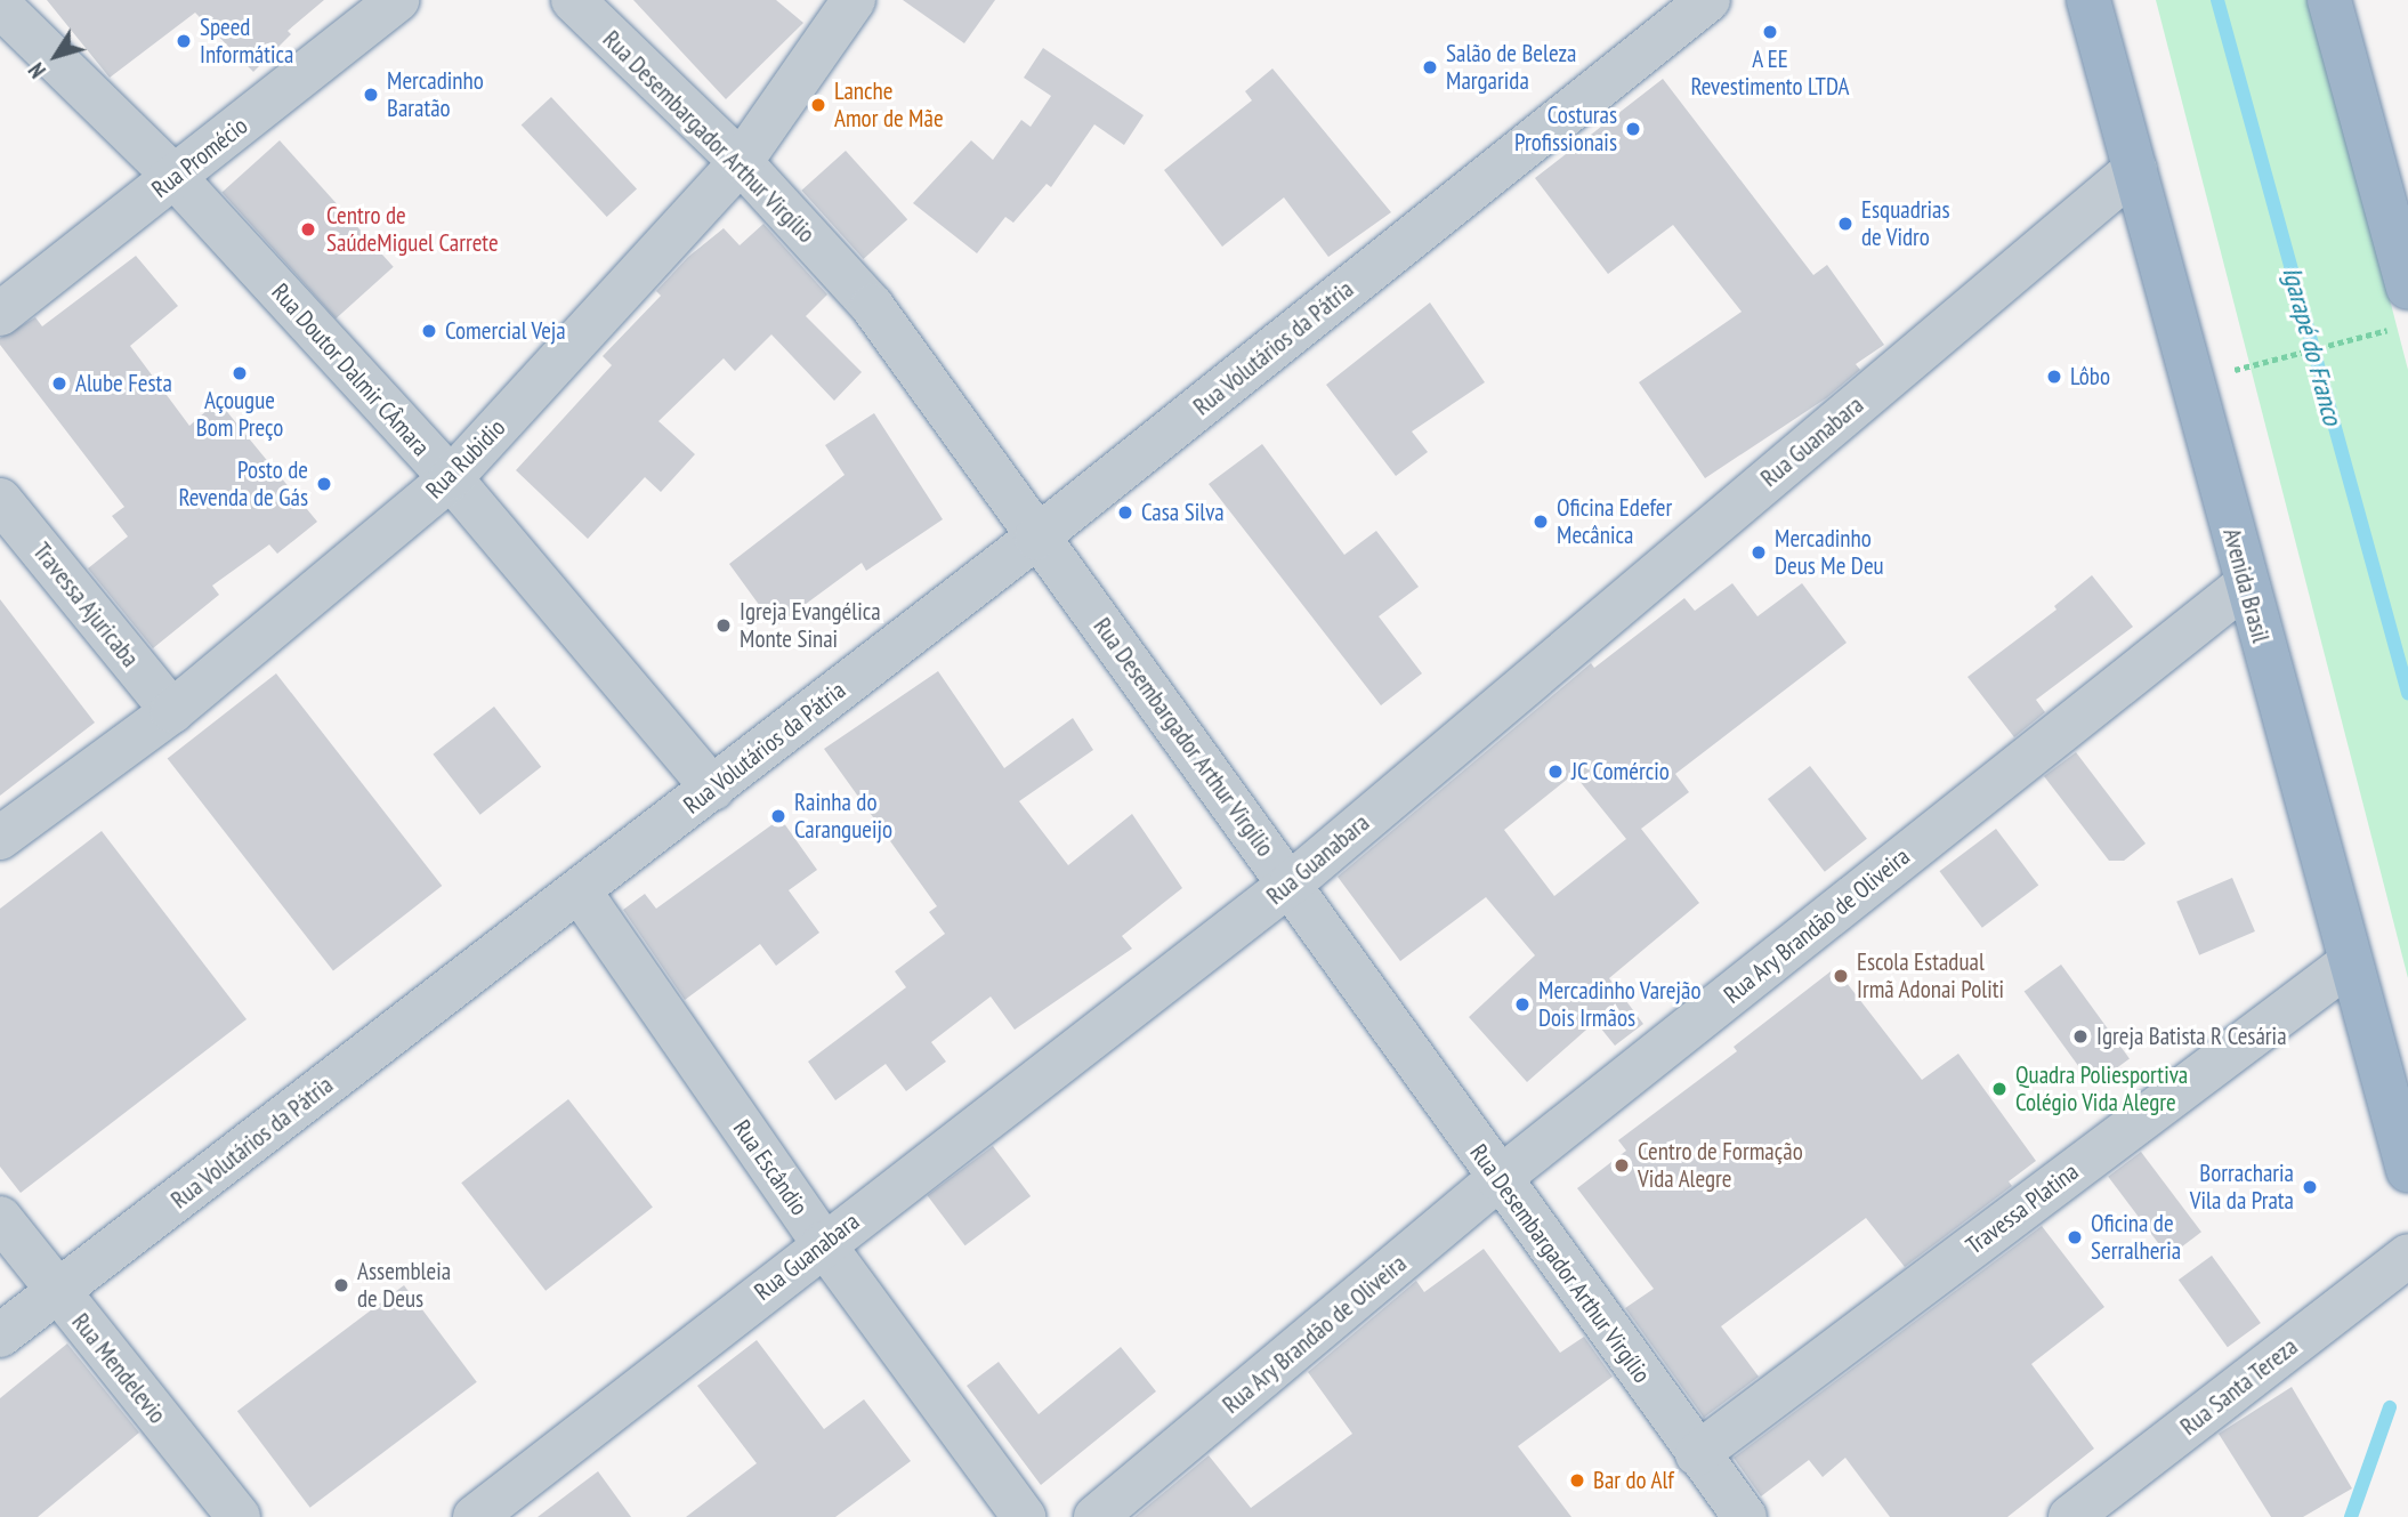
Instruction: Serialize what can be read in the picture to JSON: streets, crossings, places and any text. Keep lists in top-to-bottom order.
{
  "streets": {
    "highway": ["Avenida Brasil"],
    "street": [
      "Rua Desembargador Arthur Virgílio",
      "Rua Promécio",
      "Rua Volutários da Pátria",
      "Rua Doutor Dalmir CÂmara",
      "Rua Guanabara",
      "Rua Rubidio",
      "Travessa Ajuricaba",
      "Rua Ary Brandão de Oliveira",
      "Rua Escândio",
      "Travessa Platina",
      "Rua Mendelevio",
      "Rua Santa Tereza"
    ]
  },
  "crossings": [
    ["Rua Desembargador Arthur Virgílio", "Rua Volutários da Pátria"],
    ["Rua Desembargador Arthur Virgílio", "Rua Guanabara"],
    ["Rua Desembargador Arthur Virgílio", "Rua Rubidio"],
    ["Rua Desembargador Arthur Virgílio", "Rua Ary Brandão de Oliveira"],
    ["Rua Desembargador Arthur Virgílio", "Travessa Platina"],
    ["Rua Promécio", "Rua Doutor Dalmir CÂmara"],
    ["Rua Volutários da Pátria", "Rua Doutor Dalmir CÂmara"],
    ["Rua Volutários da Pátria", "Rua Escândio"],
    ["Rua Volutários da Pátria", "Rua Mendelevio"],
    ["Rua Doutor Dalmir CÂmara", "Rua Rubidio"],
    ["Rua Guanabara", "Avenida Brasil"],
    ["Rua Guanabara", "Rua Escândio"],
    ["Rua Rubidio", "Travessa Ajuricaba"],
    ["Avenida Brasil", "Rua Ary Brandão de Oliveira"],
    ["Avenida Brasil", "Travessa Platina"]
  ],
  "water": ["Igarapé do Franco"],
  "places": [
    "A EE Revestimento LTDA",
    "Speed Informática",
    "Salão de Beleza Margarida",
    "Mercadinho Baratão",
    "Lanche Amor de Mãe",
    "Costuras Profissionais",
    "Esquadrias de Vidro",
    "Centro de SaúdeMiguel Carrete",
    "Comercial Veja",
    "Açougue Bom Preço",
    "Lôbo",
    "Alube Festa",
    "Posto de Revenda de Gás",
    "Casa Silva",
    "Oficina Edefer Mecânica",
    "Mercadinho Deus Me Deu",
    "Igreja Evangélica Monte Sinai",
    "JC Comércio",
    "Rainha do Carangueijo",
    "Escola Estadual Irmã Adonai Politi",
    "Mercadinho Varejão Dois Irmãos",
    "Igreja Batista R Cesária",
    "Quadra Poliesportiva Colégio Vida Alegre",
    "Centro de Formação Vida Alegre",
    "Borracharia Vila da Prata",
    "Oficina de Serralheria",
    "Assembleia de Deus",
    "Bar do Alf"
  ],
  "north": "bottom left"
}
